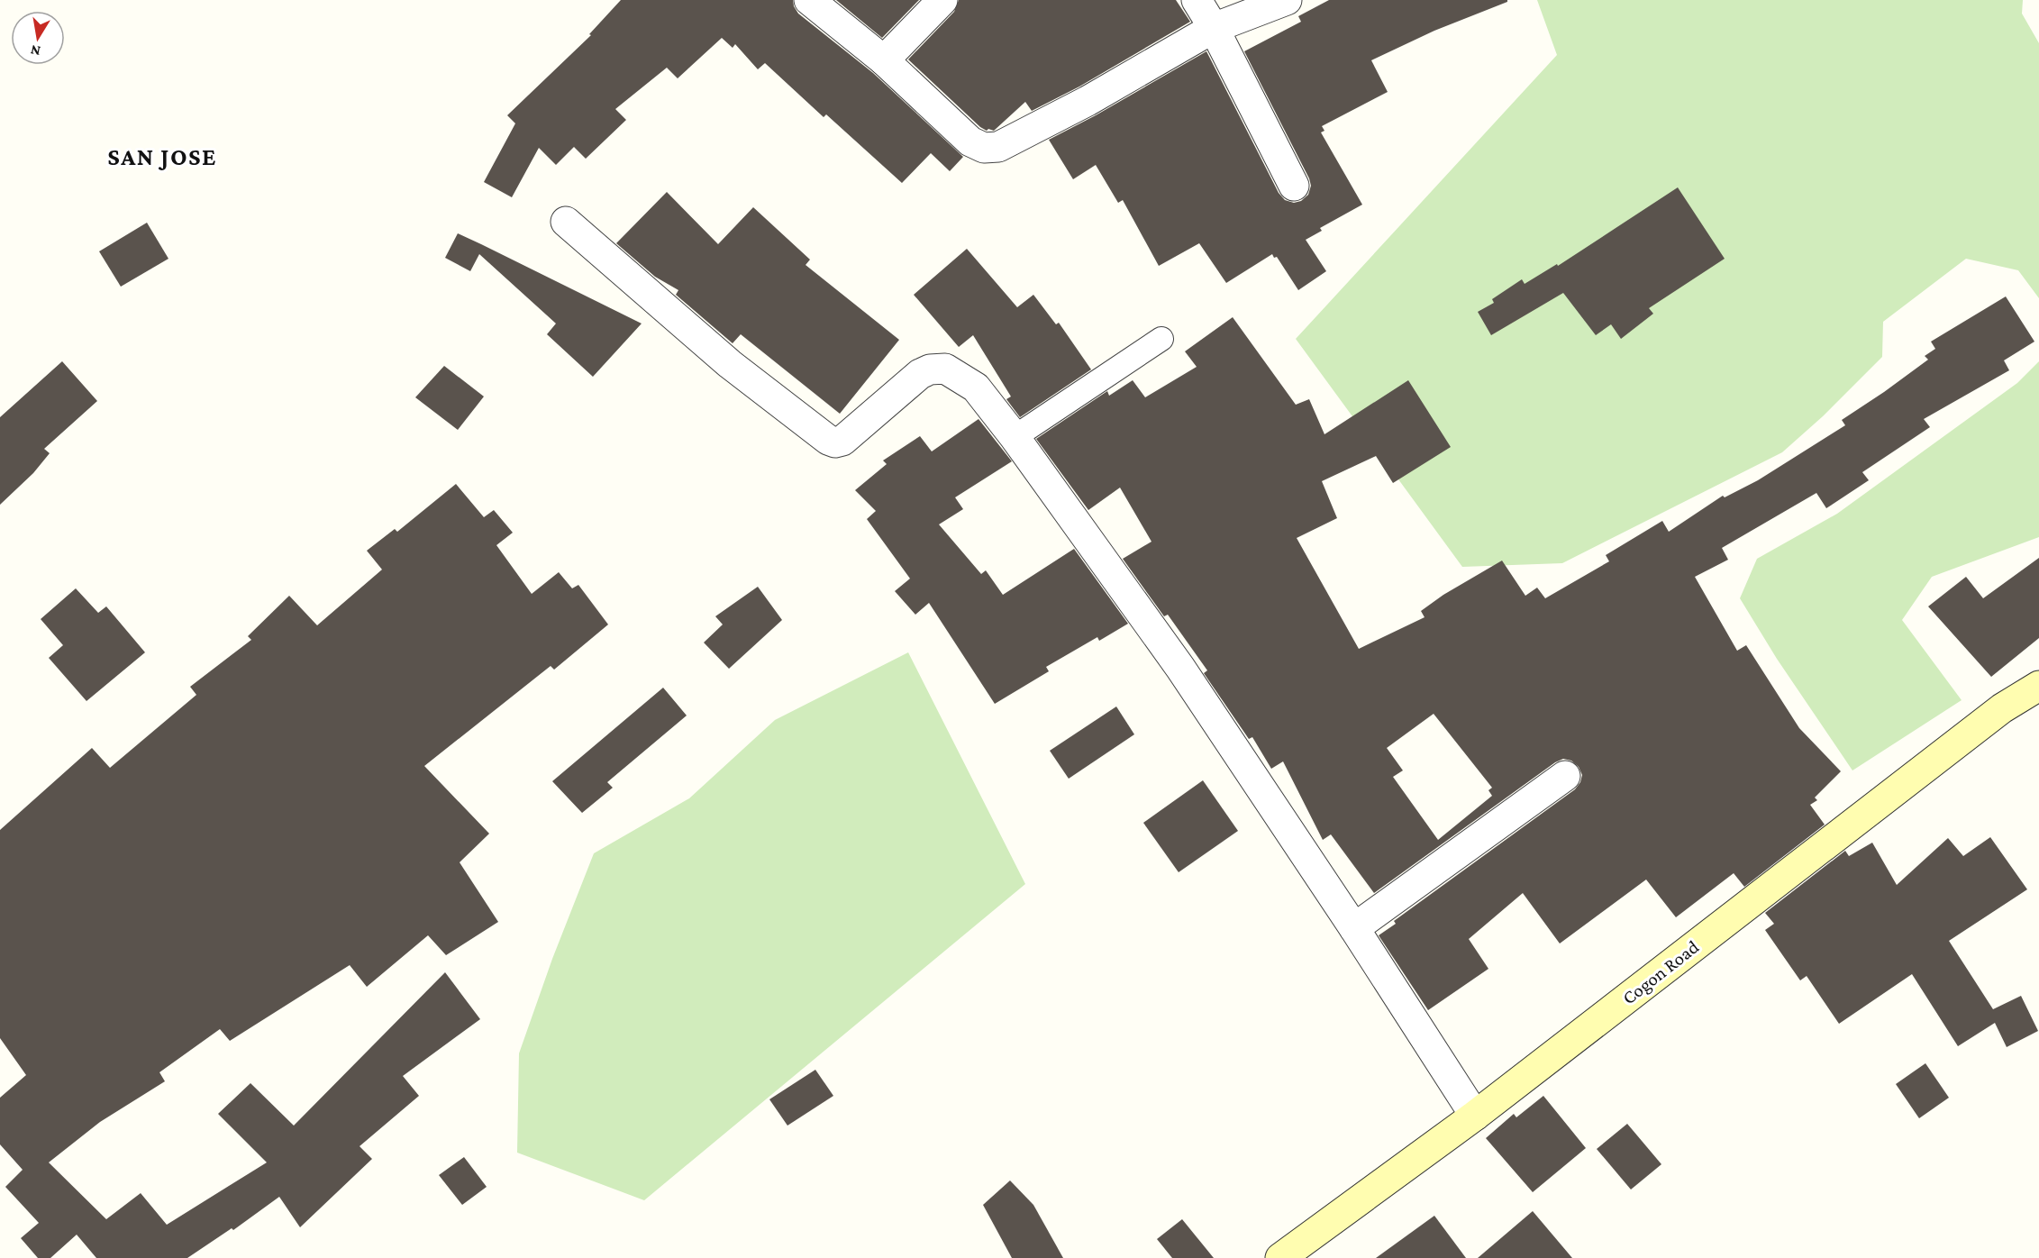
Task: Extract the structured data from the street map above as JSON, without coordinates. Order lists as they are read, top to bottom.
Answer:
{
  "streets": {
    "street": ["Cogon Road"]
  },
  "districts": ["SAN JOSE"],
  "north": "bottom"
}
